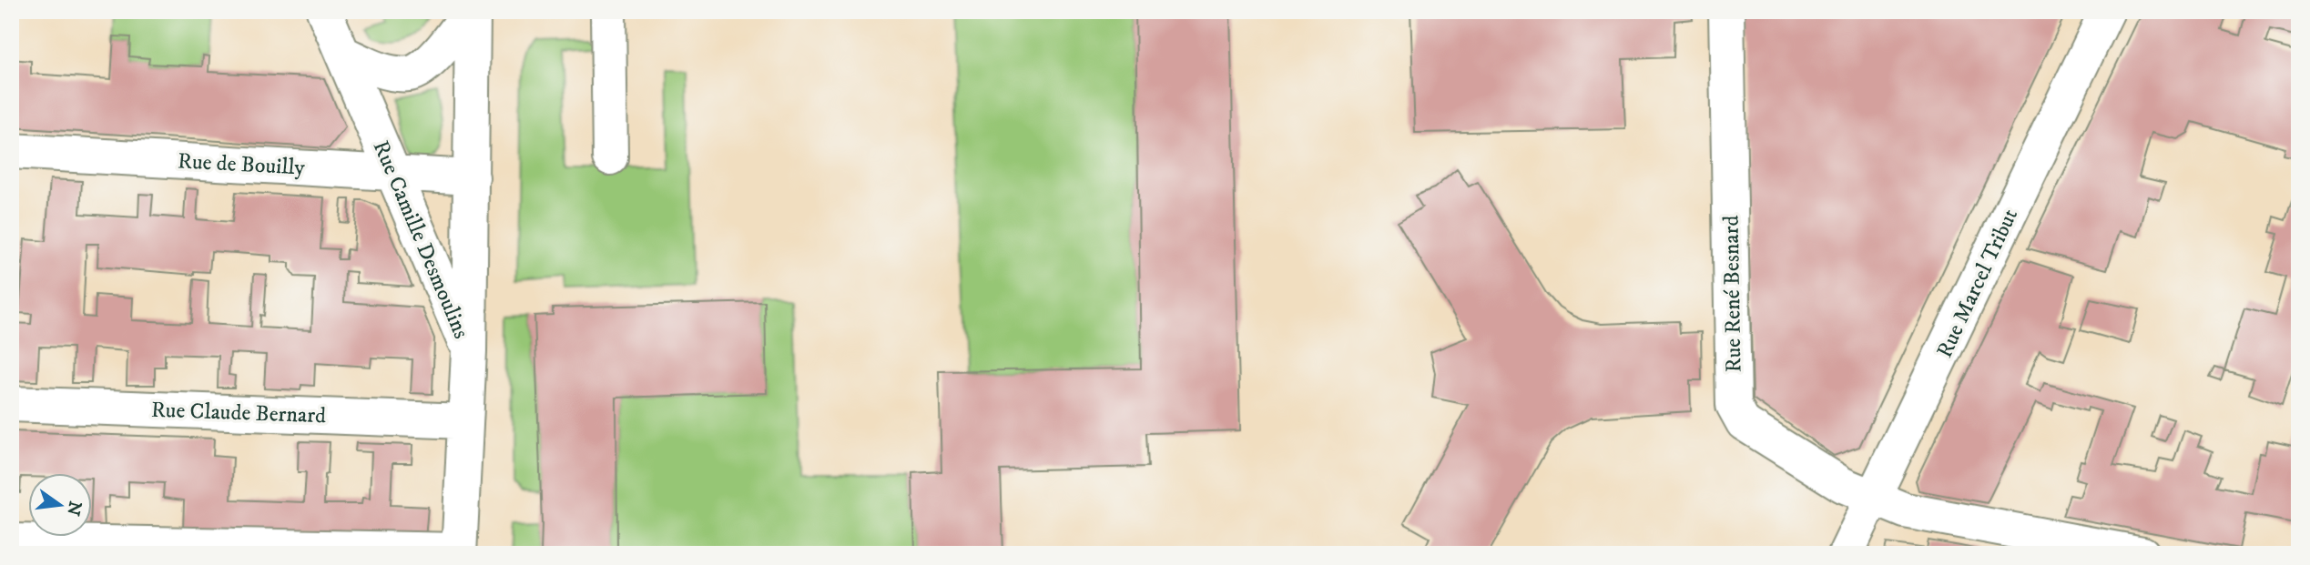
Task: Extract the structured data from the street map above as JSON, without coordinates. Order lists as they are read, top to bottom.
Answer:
{
  "streets": {
    "street": [
      "Rue de Bouilly",
      "Rue Camille Desmoulins",
      "Rue Marcel Tribut",
      "Rue René Besnard",
      "Rue Claude Bernard"
    ]
  },
  "crossings": [
    ["Rue de Bouilly", "Rue Camille Desmoulins"],
    ["Rue Camille Desmoulins", "Rue Claude Bernard"],
    ["Rue Marcel Tribut", "Rue René Besnard"]
  ],
  "north": "right"
}
